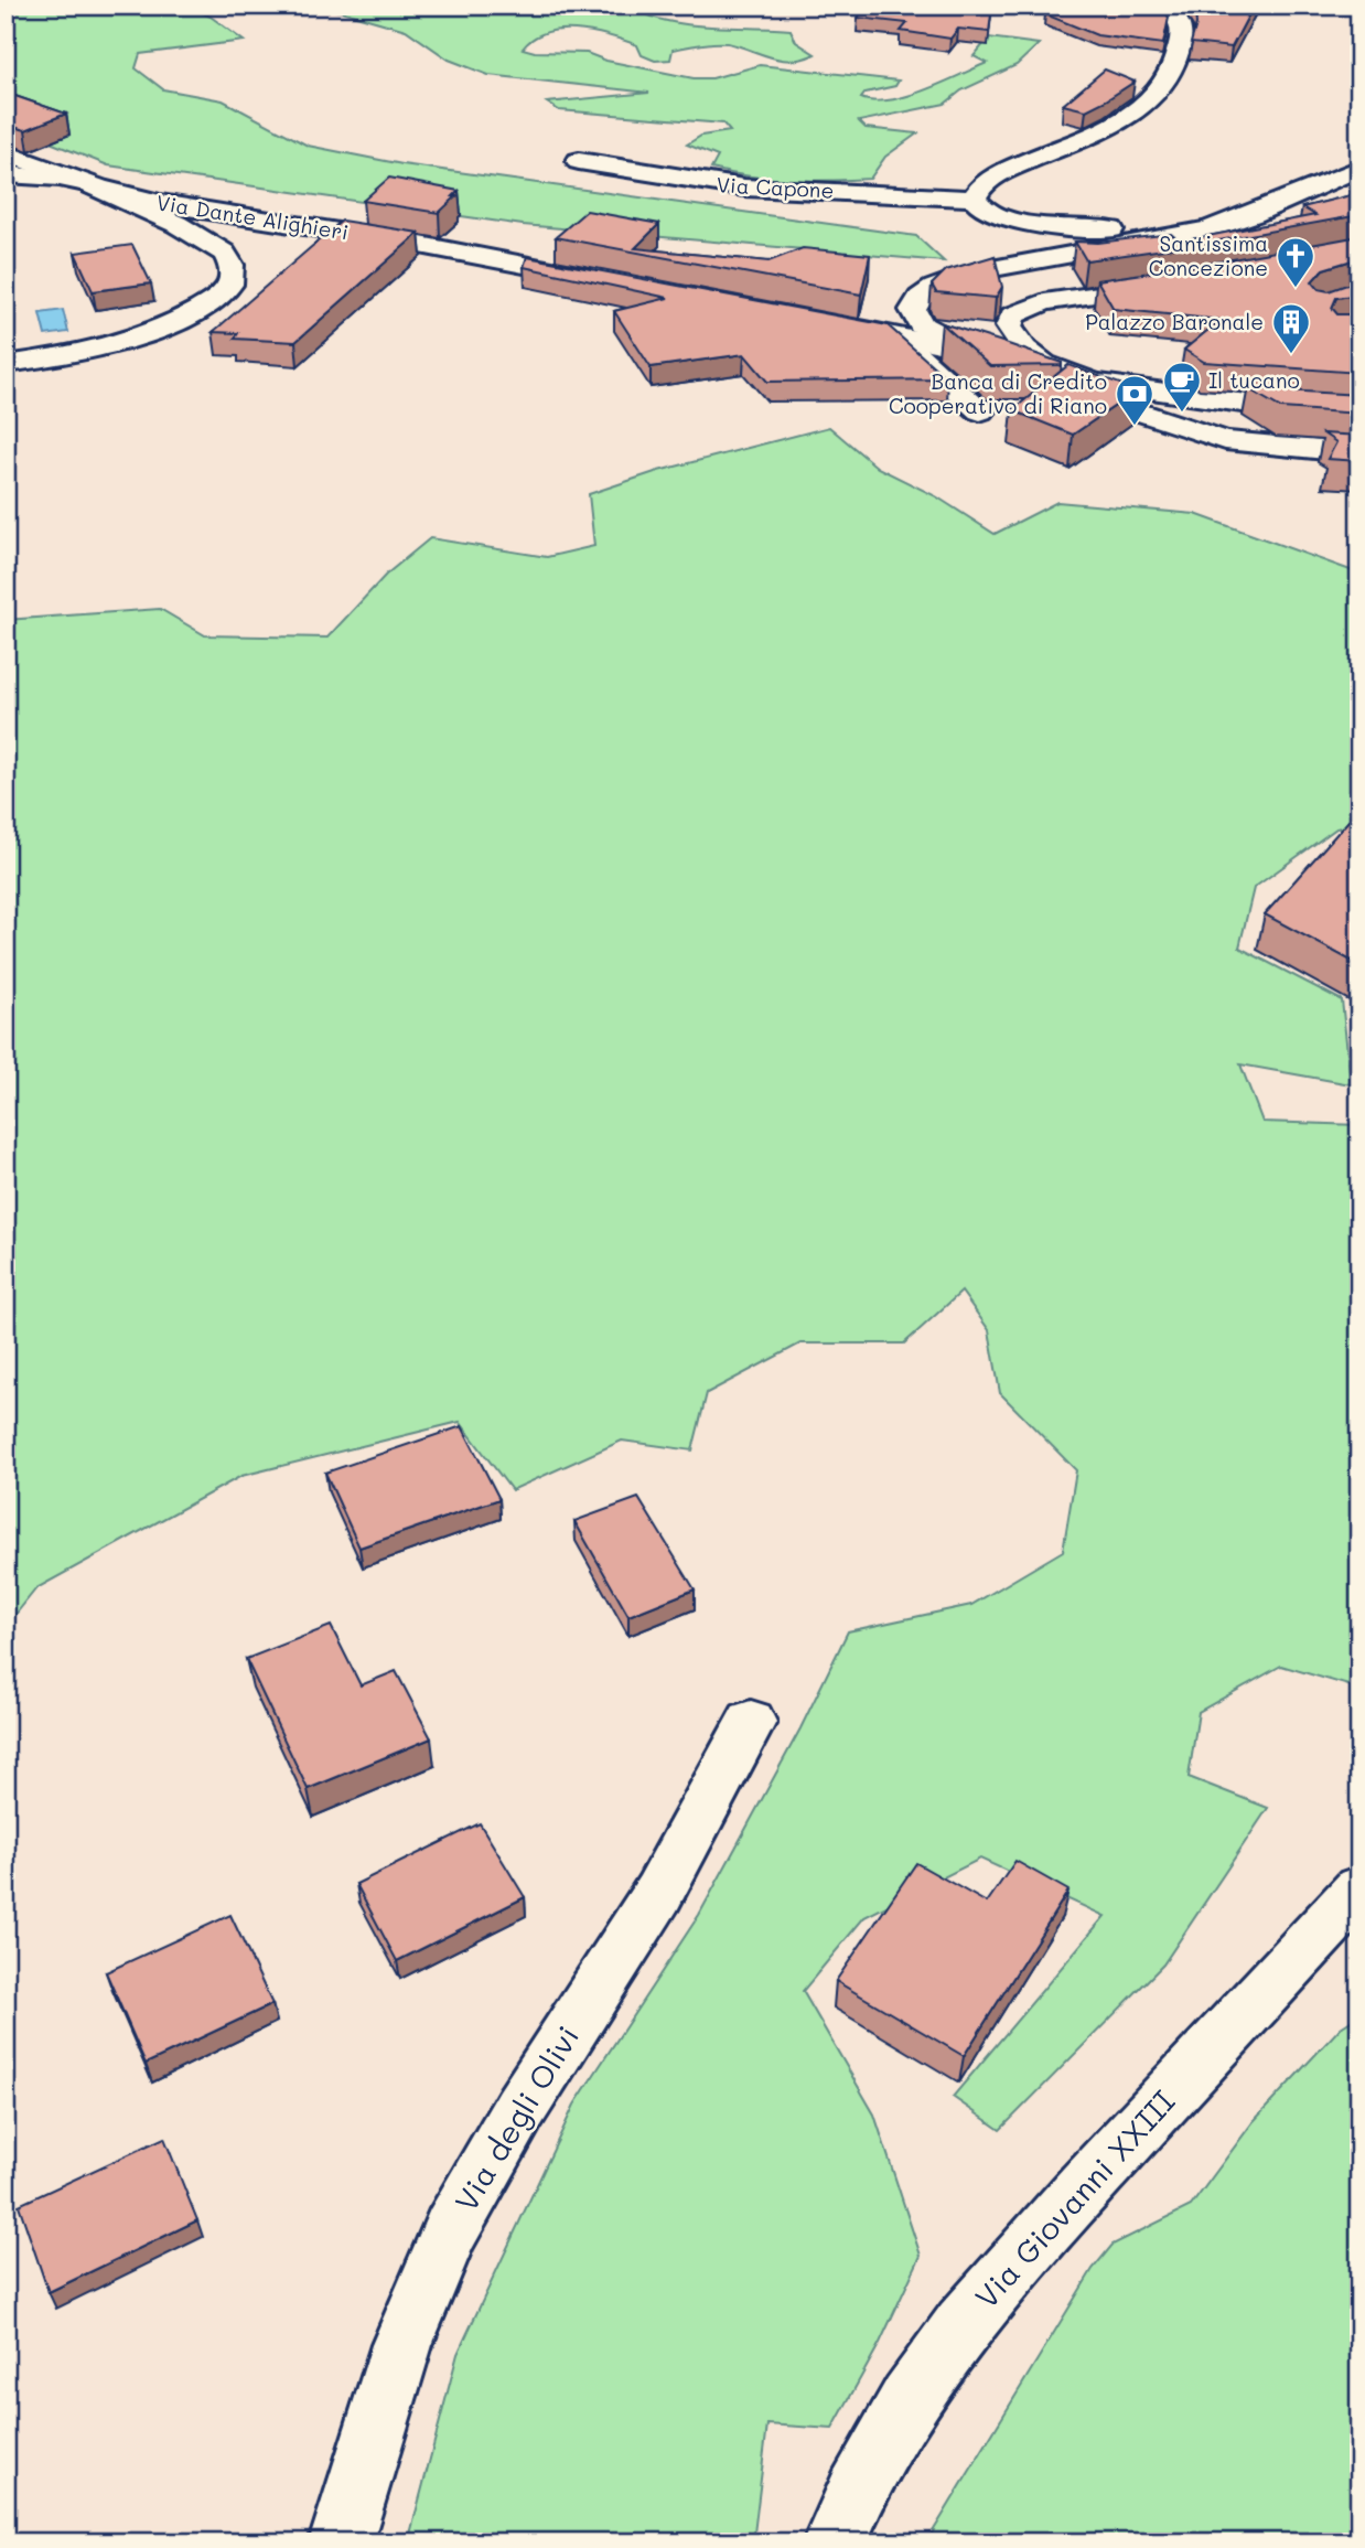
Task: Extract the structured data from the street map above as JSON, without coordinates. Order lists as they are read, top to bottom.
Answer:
{
  "streets": {
    "street": [
      "Via Capone",
      "Via Dante Alighieri",
      "Via degli Olivi",
      "Via Giovanni XXIII"
    ]
  },
  "places": {
    "church": ["Santissima Concezione"],
    "building": ["Palazzo Baronale"],
    "cafe": ["Il tucano"],
    "bank": ["Banca di Credito Cooperativo di Riano"]
  }
}
